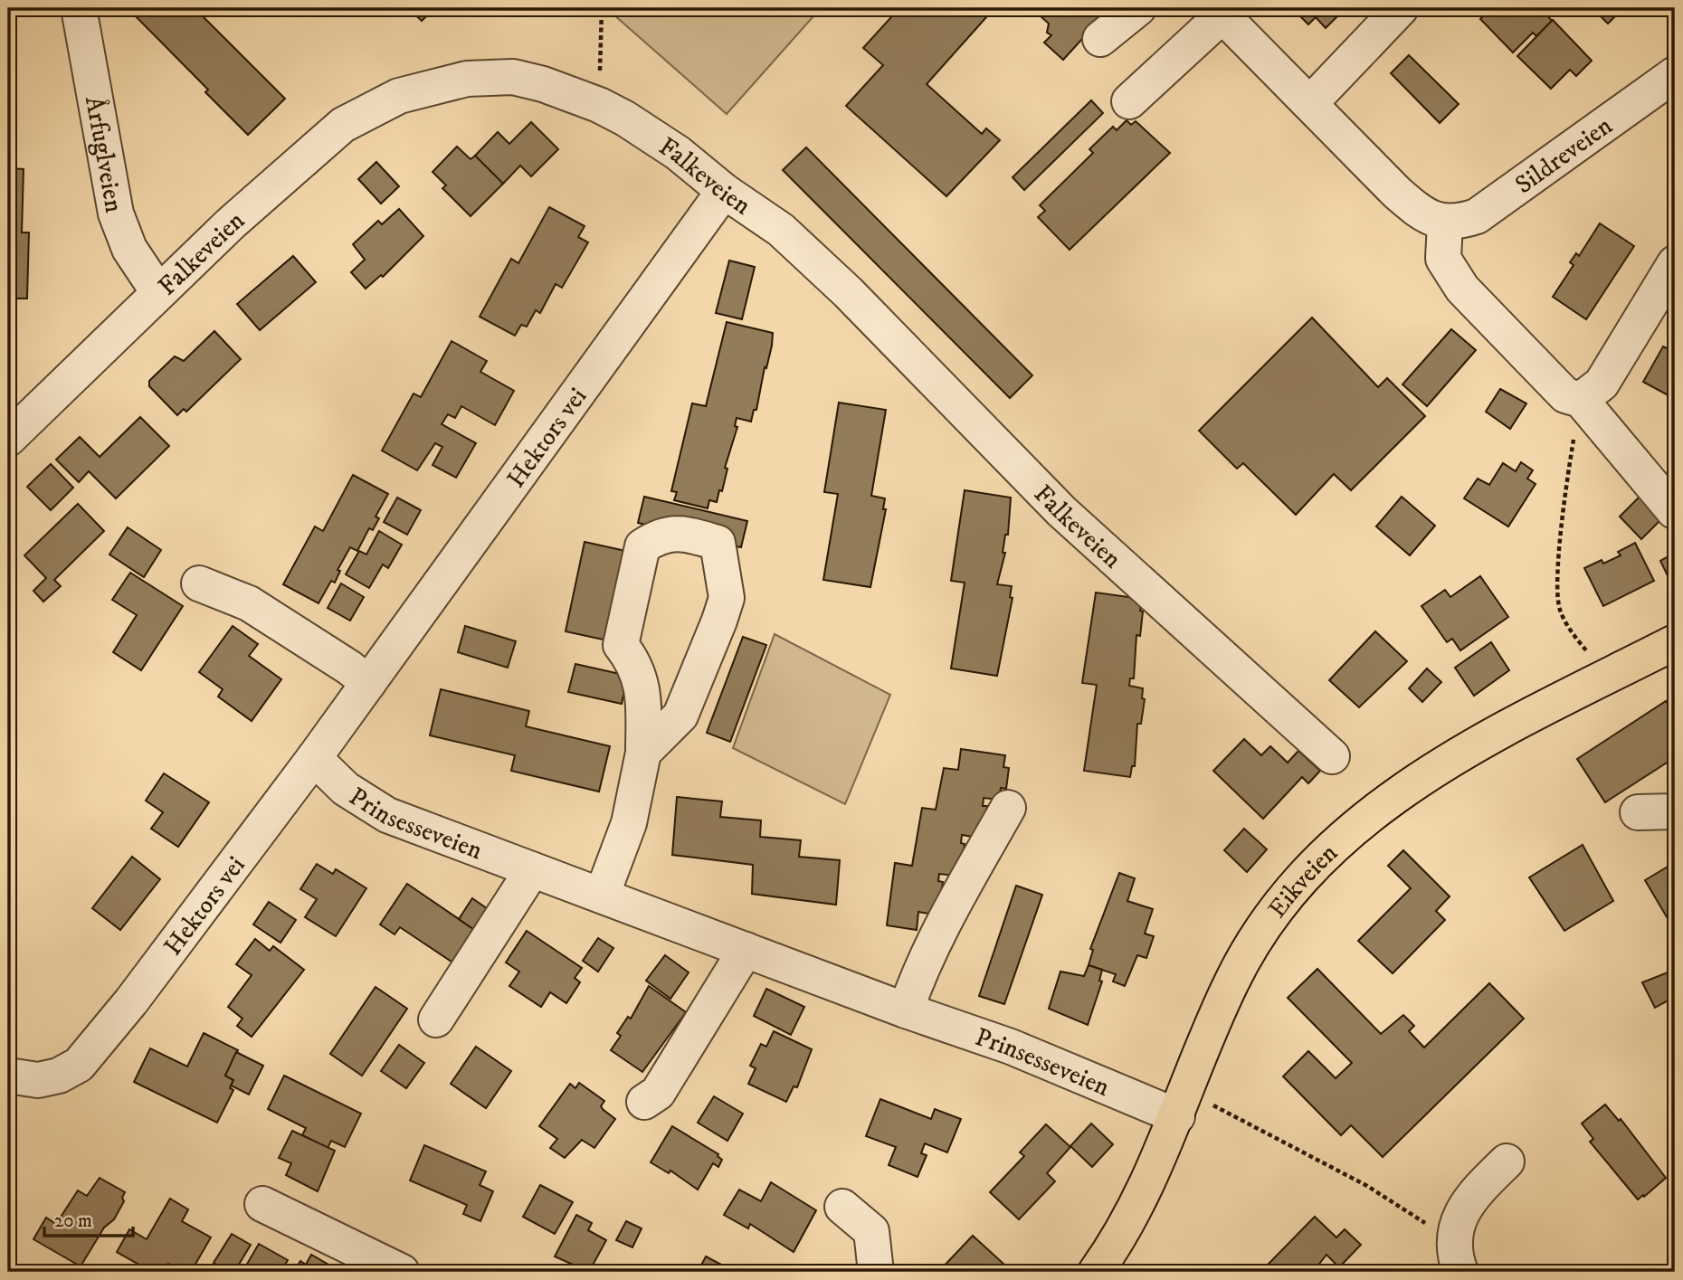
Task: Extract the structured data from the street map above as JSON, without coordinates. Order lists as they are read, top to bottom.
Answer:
{
  "streets": {
    "main road": ["Eikveien"],
    "street": [
      "Årfuglveien",
      "Sildreveien",
      "Falkeveien",
      "Hektors vei",
      "Prinsesseveien"
    ]
  },
  "crossings": [
    ["Årfuglveien", "Falkeveien"],
    ["Falkeveien", "Hektors vei"],
    ["Hektors vei", "Prinsesseveien"],
    ["Prinsesseveien", "Eikveien"]
  ],
  "scale_bar": "20 m"
}
